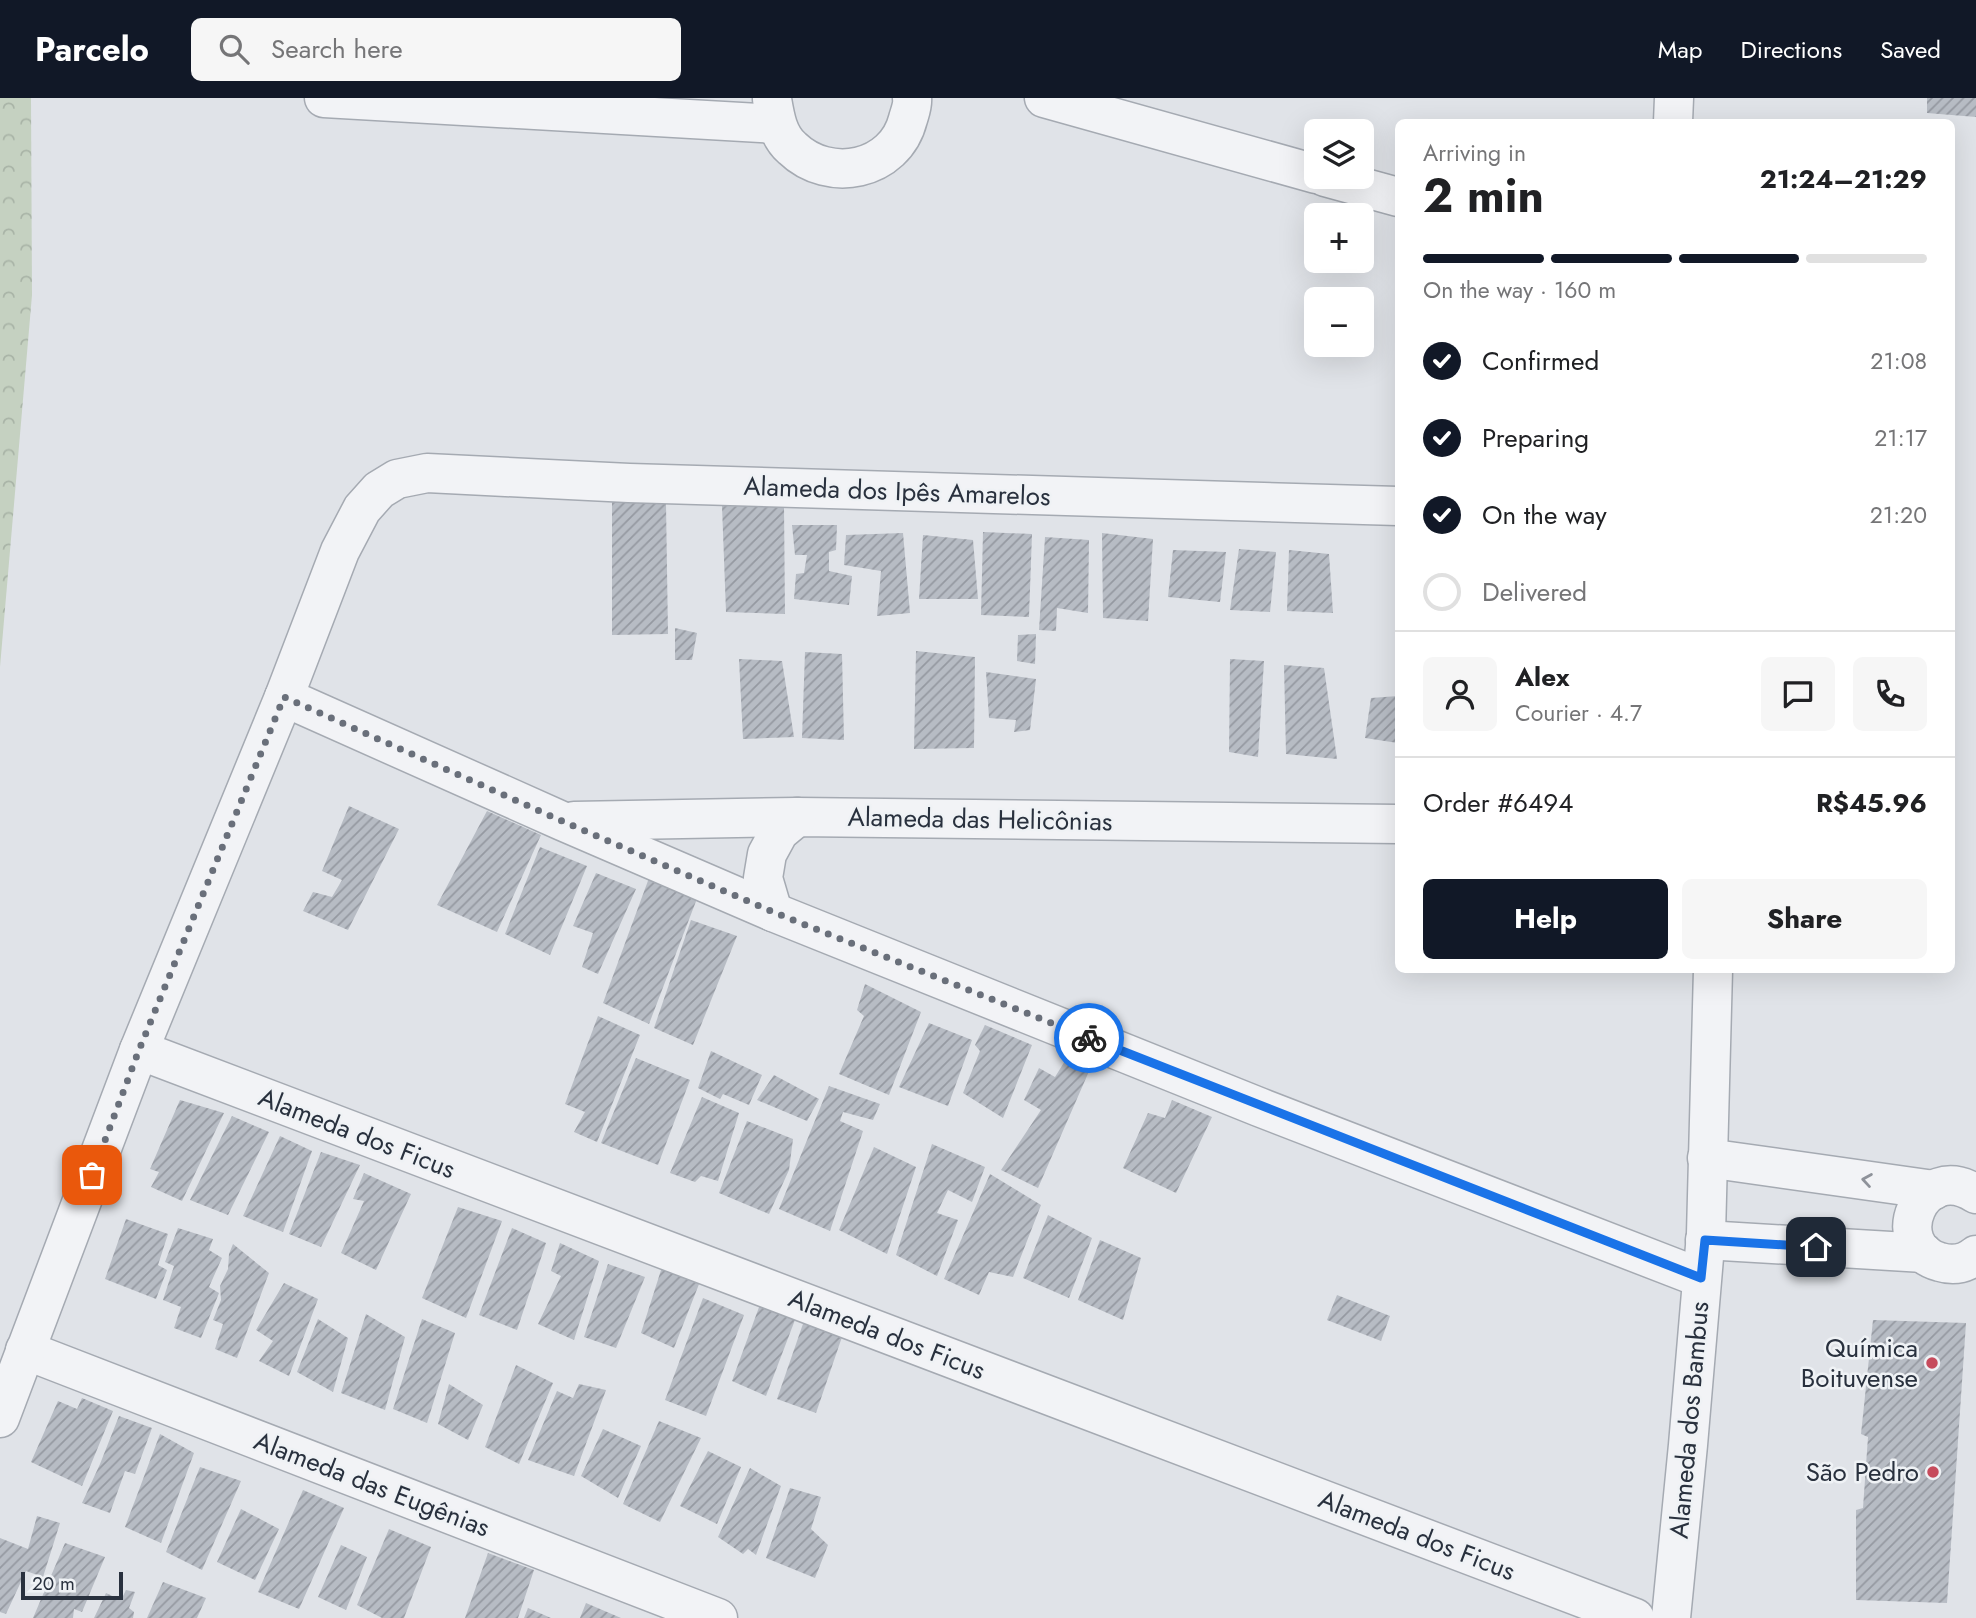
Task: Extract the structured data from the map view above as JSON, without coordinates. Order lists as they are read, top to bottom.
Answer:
{
  "streets": {
    "street": [
      "Alameda dos Ipês Amarelos",
      "Alameda das Helicônias",
      "Alameda dos Ficus",
      "Alameda dos Bambus",
      "Alameda das Eugênias"
    ]
  },
  "places": ["Química Boituvense", "São Pedro"],
  "scale_bar": "20 m",
  "page": {
    "header": "Parcelo",
    "search": "Search here",
    "nav": ["Map", "Directions", "Saved"],
    "map_buttons": ["+", "−"],
    "heading": ["2 min", "Arriving in", "21:24–21:29"],
    "panel": [
      "Alex",
      "Courier · 4.7",
      "Order #6494",
      "R$45.96"
    ],
    "bar": "On the way · 160 m",
    "list": [
      ["Confirmed", "21:08"],
      ["Preparing", "21:17"],
      ["On the way", "21:20"],
      "Delivered"
    ],
    "buttons": ["Help", "Share"],
    "scale": "20 m"
  }
}
